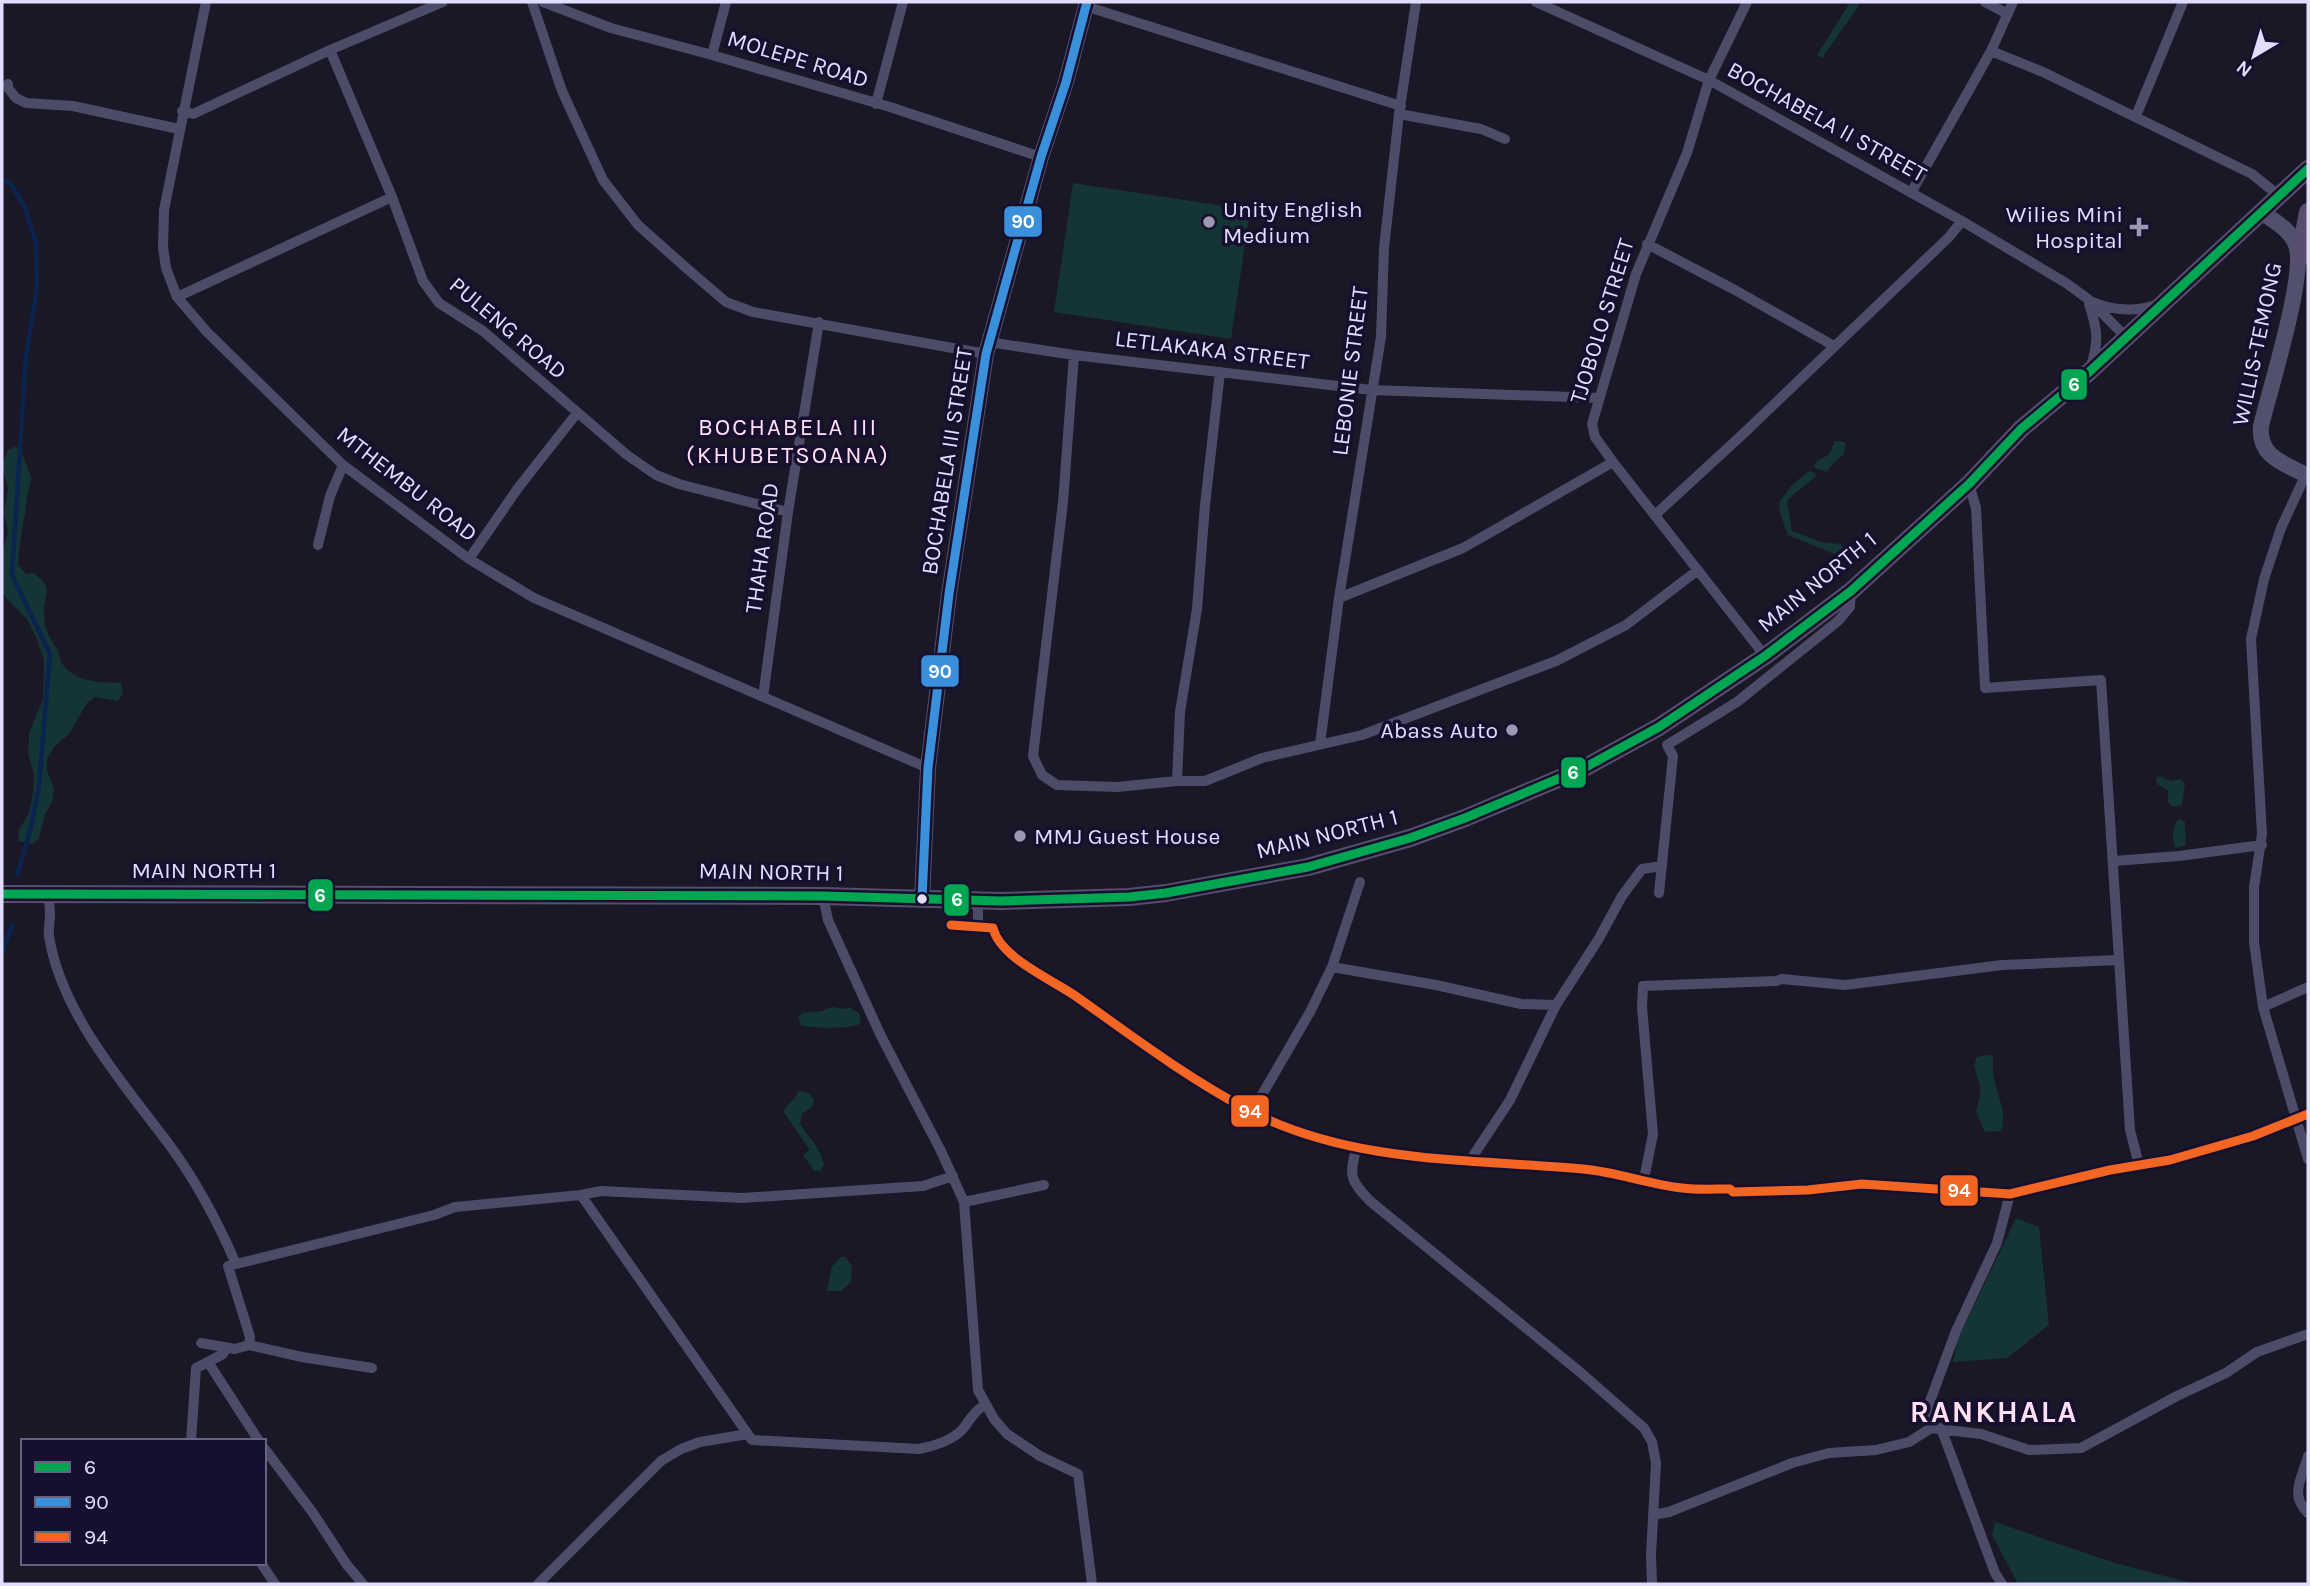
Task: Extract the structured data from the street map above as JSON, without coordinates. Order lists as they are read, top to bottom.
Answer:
{
  "streets": {
    "main road": ["MAIN NORTH 1"],
    "street": [
      "MOLEPE ROAD",
      "BOCHABELA II STREET",
      "TJOBOLO STREET",
      "PULENG ROAD",
      "WILLIS-TEMONG",
      "LETLAKAKA STREET",
      "LEBONIE STREET",
      "BOCHABELA III STREET",
      "MTHEMBU ROAD",
      "THAHA ROAD"
    ]
  },
  "crossings": [
    ["MOLEPE ROAD", "BOCHABELA III STREET"],
    ["BOCHABELA II STREET", "TJOBOLO STREET"],
    ["BOCHABELA II STREET", "MAIN NORTH 1"],
    ["TJOBOLO STREET", "LETLAKAKA STREET"],
    ["TJOBOLO STREET", "MAIN NORTH 1"],
    ["PULENG ROAD", "THAHA ROAD"],
    ["WILLIS-TEMONG", "MAIN NORTH 1"],
    ["LETLAKAKA STREET", "LEBONIE STREET"],
    ["LETLAKAKA STREET", "BOCHABELA III STREET"],
    ["LETLAKAKA STREET", "THAHA ROAD"],
    ["BOCHABELA III STREET", "MTHEMBU ROAD"],
    ["BOCHABELA III STREET", "MAIN NORTH 1"],
    ["MTHEMBU ROAD", "THAHA ROAD"]
  ],
  "districts": ["BOCHABELA III (KHUBETSOANA)", "RANKHALA"],
  "places": {
    "other": ["Unity English Medium", "Abass Auto", "MMJ Guest House"],
    "health": ["Wilies Mini Hospital"]
  },
  "lines": ["transit line 90", "transit line 6", "transit line 94"],
  "legend": ["6", "90", "94"],
  "north": "bottom left"
}
